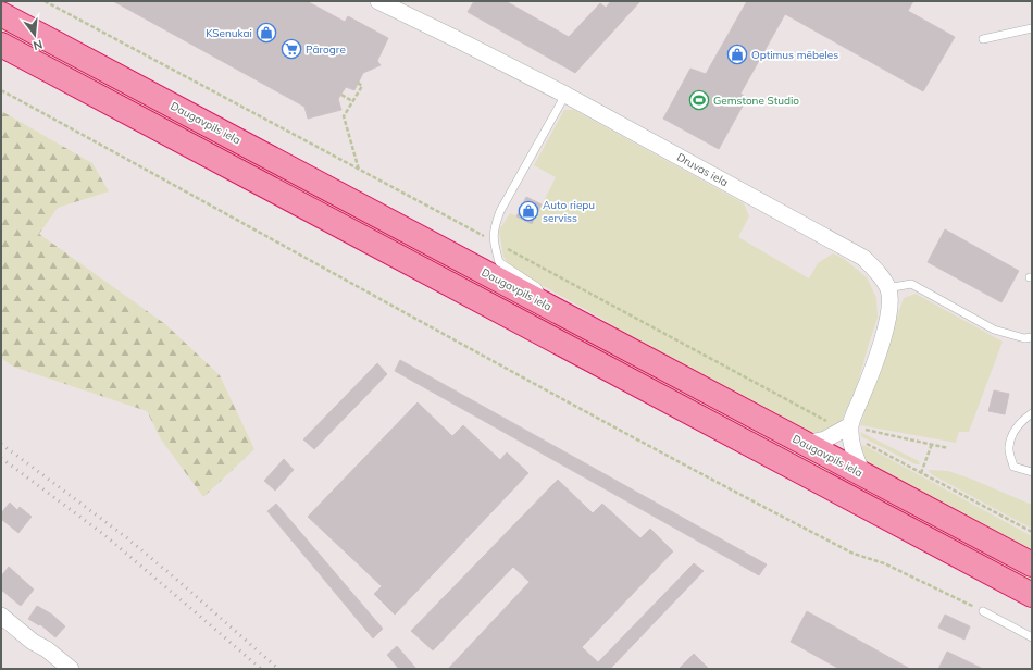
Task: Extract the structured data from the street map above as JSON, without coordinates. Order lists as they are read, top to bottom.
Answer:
{
  "streets": {
    "highway": ["Daugavpils iela"],
    "street": ["Druvas iela"]
  },
  "places": {
    "shop": ["KSenukai", "Optimus mēbeles", "Auto riepu serviss"],
    "supermarket": ["Pārogre"],
    "sports": ["Gemstone Studio"]
  },
  "north": "bottom"
}
